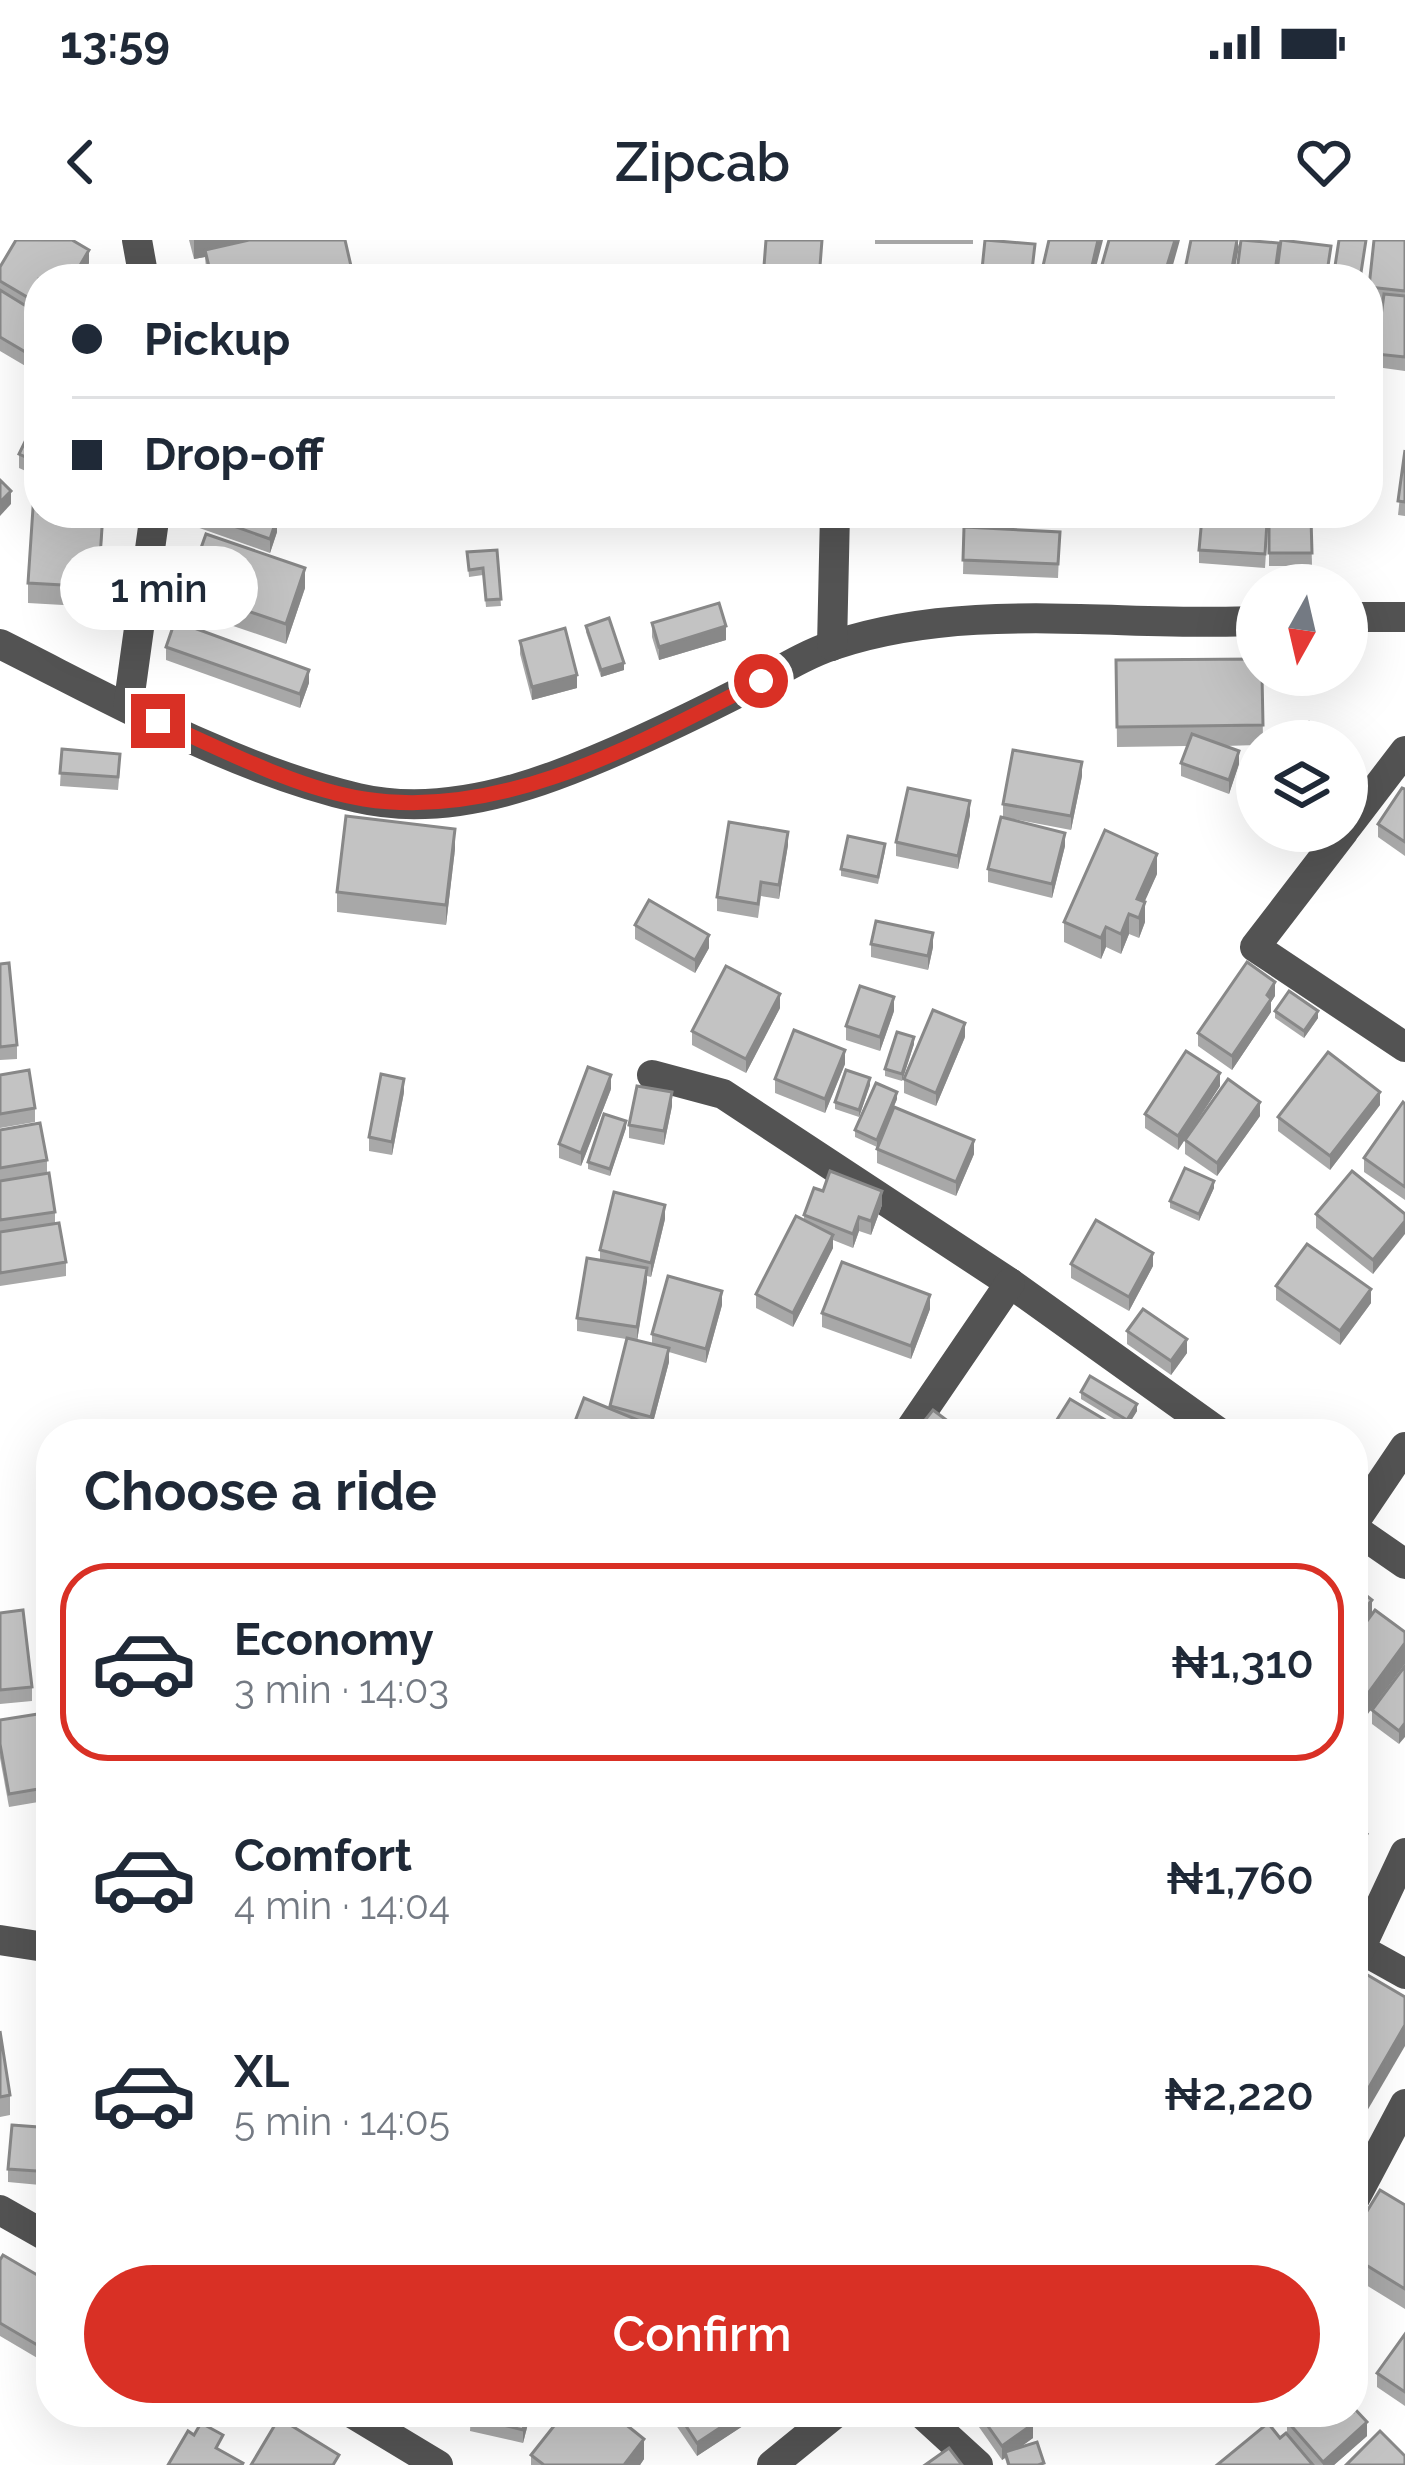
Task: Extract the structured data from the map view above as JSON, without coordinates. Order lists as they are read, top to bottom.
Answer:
{
  "north": "bottom",
  "page": {
    "status": "13:59",
    "header": "Zipcab",
    "banner": ["Pickup", "Drop-off"],
    "bubble": "1 min",
    "heading": "Choose a ride",
    "list": [
      {
        "name": "Economy",
        "note": "3 min · 14:03",
        "value": "₦1,310"
      },
      {
        "name": "Comfort",
        "note": "4 min · 14:04",
        "value": "₦1,760"
      },
      {
        "name": "XL",
        "note": "5 min · 14:05",
        "value": "₦2,220"
      }
    ],
    "buttons": "Confirm"
  }
}
